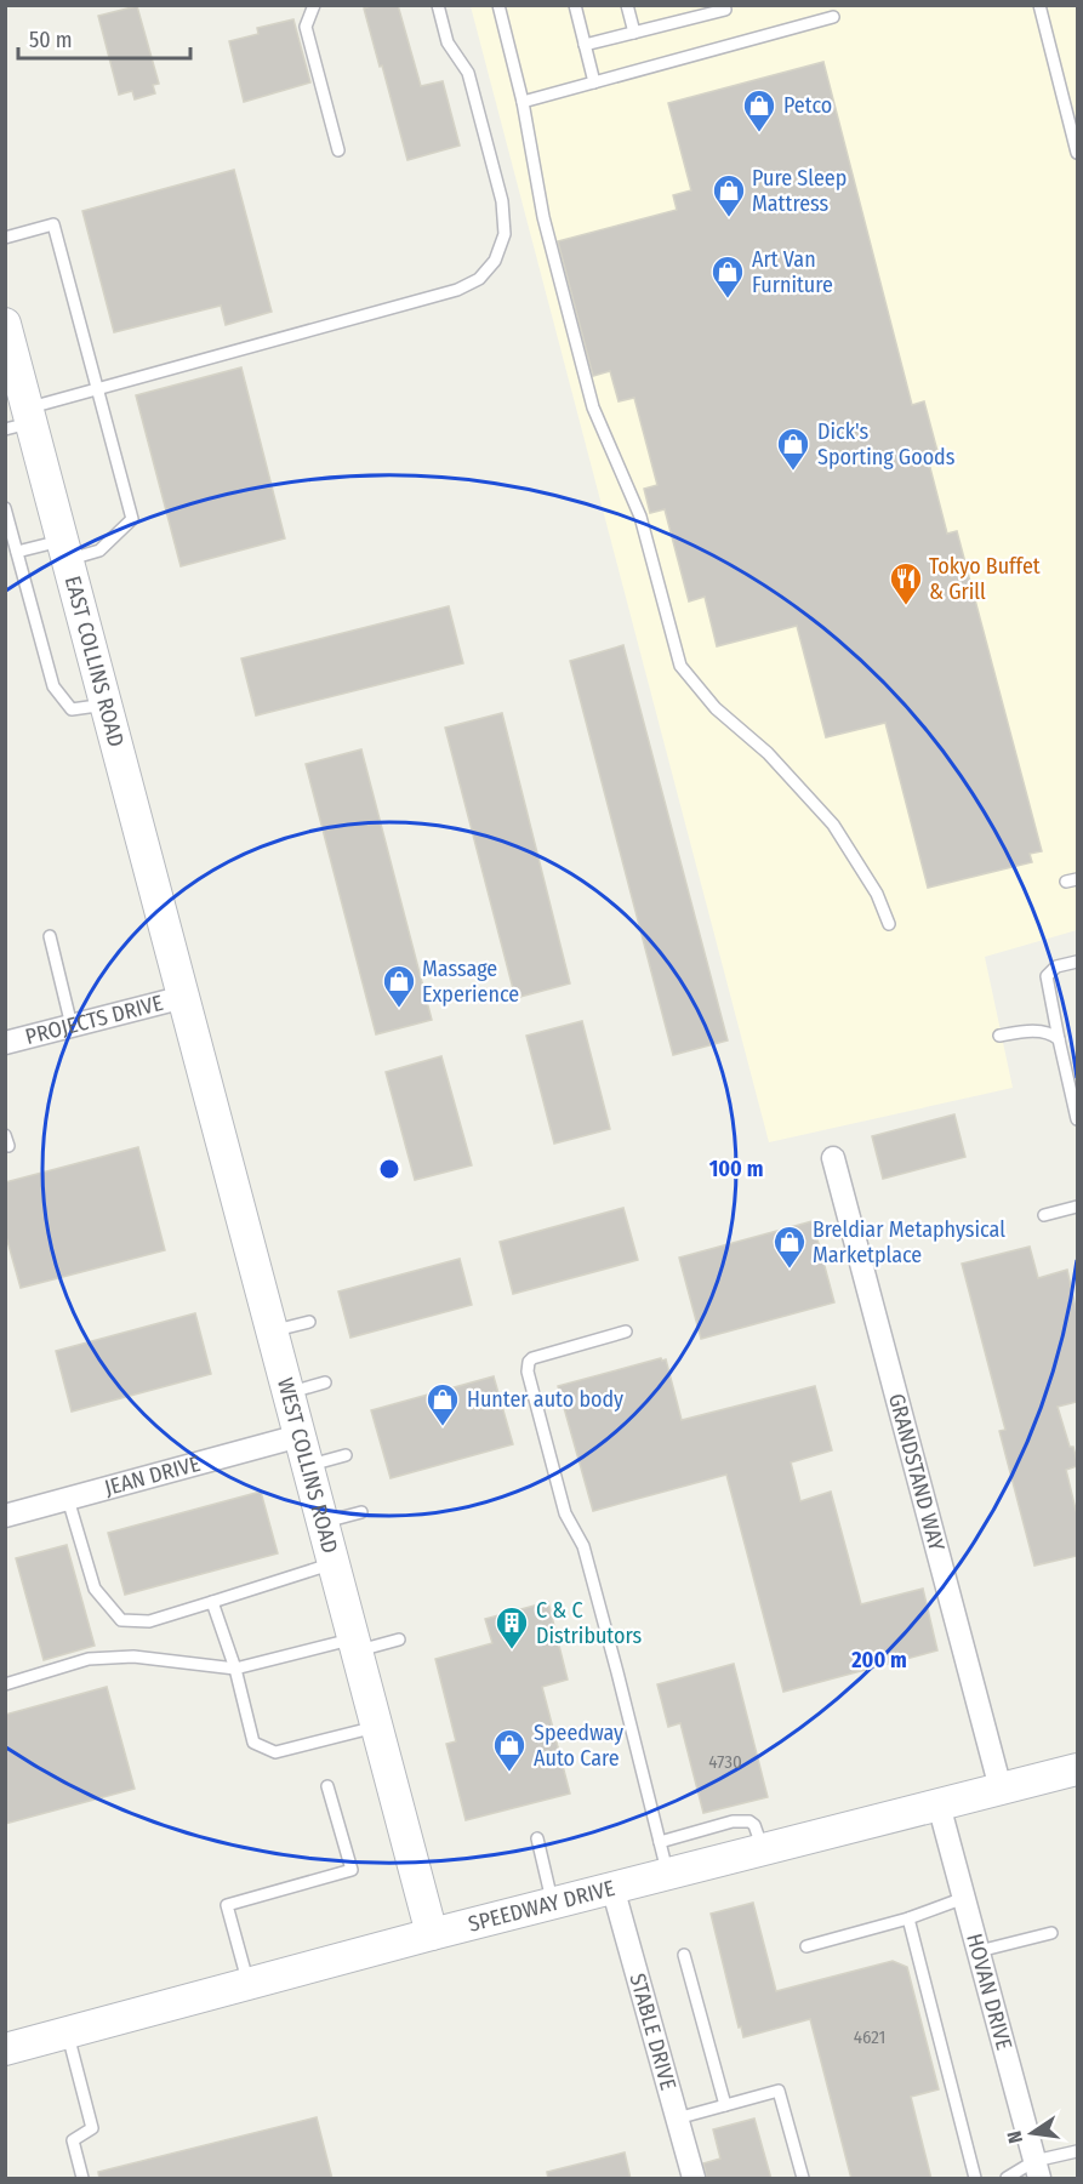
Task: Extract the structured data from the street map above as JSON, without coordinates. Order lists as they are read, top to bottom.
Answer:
{
  "streets": {
    "street": [
      "EAST COLLINS ROAD",
      "PROJECTS DRIVE",
      "WEST COLLINS ROAD",
      "GRANDSTAND WAY",
      "JEAN DRIVE",
      "SPEEDWAY DRIVE",
      "HOVAN DRIVE",
      "STABLE DRIVE"
    ]
  },
  "crossings": [
    ["EAST COLLINS ROAD", "PROJECTS DRIVE"],
    ["EAST COLLINS ROAD", "WEST COLLINS ROAD"],
    ["PROJECTS DRIVE", "WEST COLLINS ROAD"],
    ["WEST COLLINS ROAD", "JEAN DRIVE"],
    ["WEST COLLINS ROAD", "SPEEDWAY DRIVE"],
    ["GRANDSTAND WAY", "SPEEDWAY DRIVE"],
    ["SPEEDWAY DRIVE", "HOVAN DRIVE"],
    ["SPEEDWAY DRIVE", "STABLE DRIVE"]
  ],
  "places": {
    "shop": [
      "Petco",
      "Pure Sleep Mattress",
      "Art Van Furniture",
      "Dick's Sporting Goods",
      "Massage Experience",
      "Breldiar Metaphysical Marketplace",
      "Hunter auto body",
      "Speedway Auto Care"
    ],
    "restaurant": ["Tokyo Buffet & Grill"],
    "building": ["C & C Distributors"]
  },
  "house_numbers": ["4730", "4621"],
  "scale_bar": "50 m",
  "north": "left",
  "rings": ["100 m", "200 m"]
}
